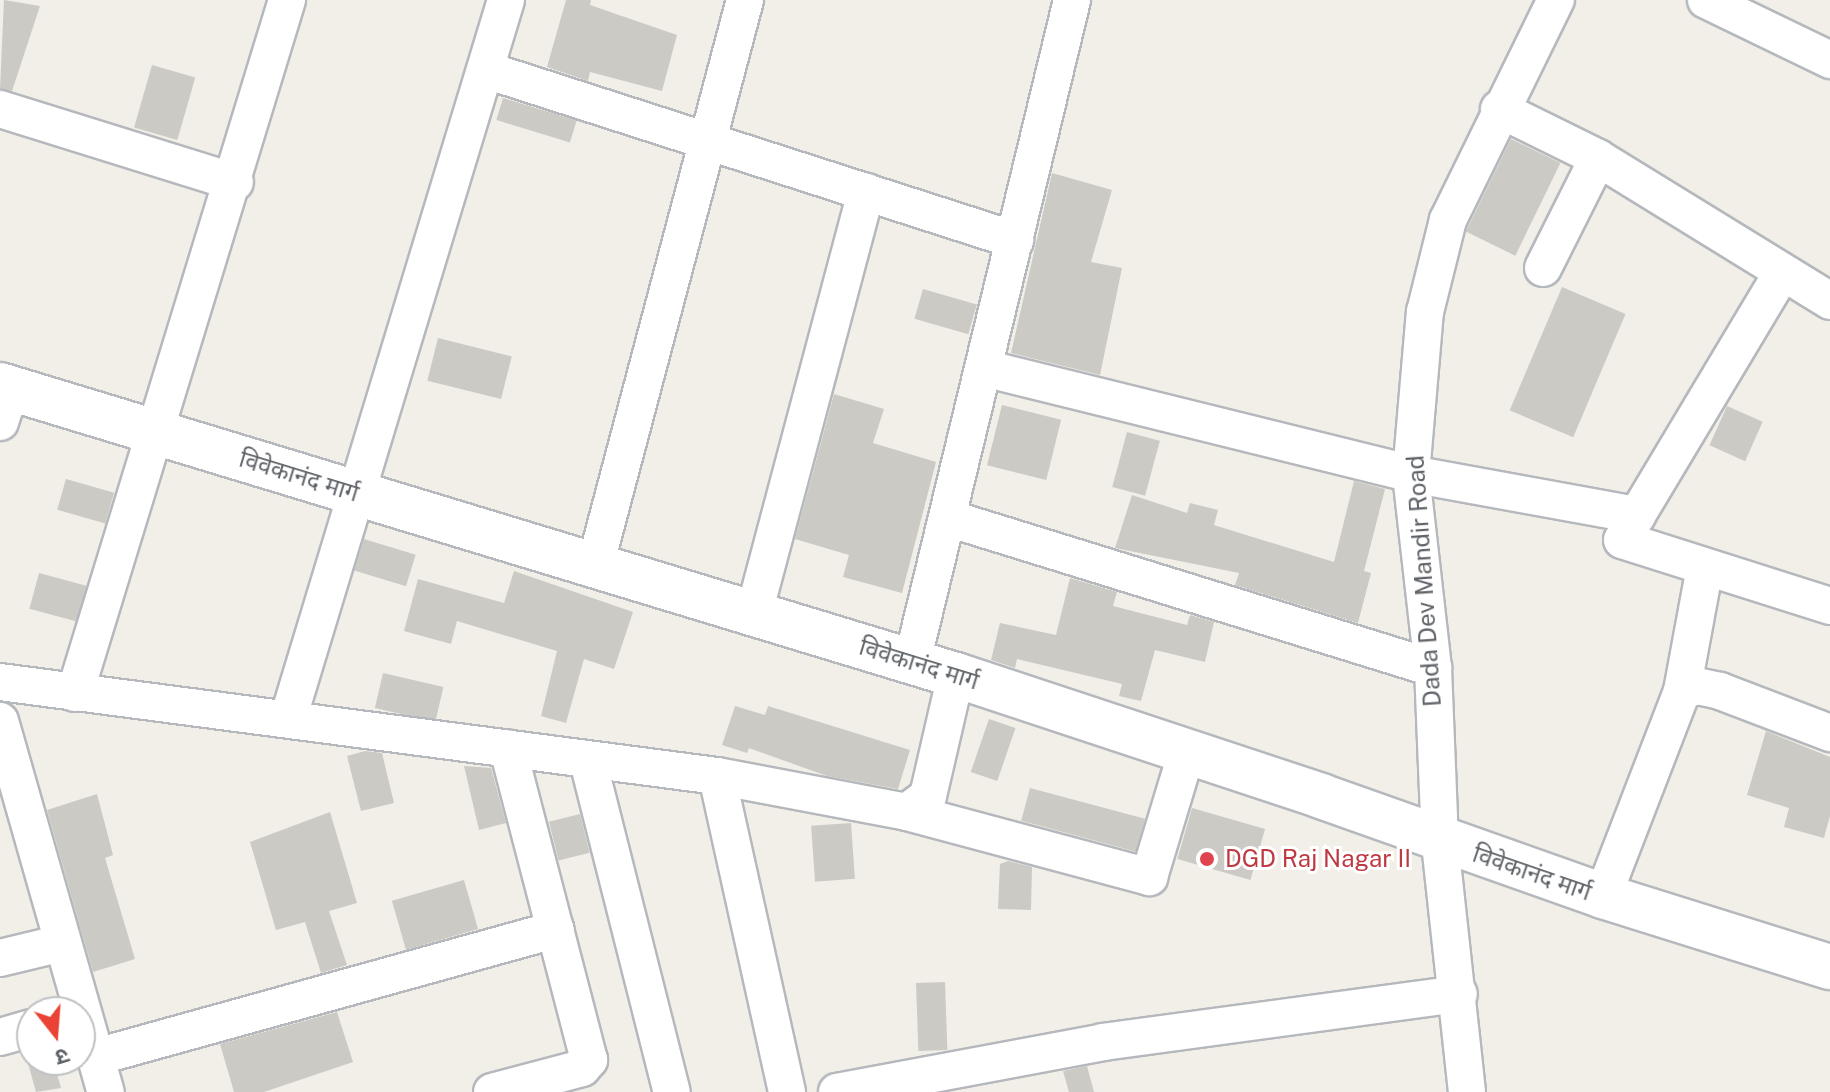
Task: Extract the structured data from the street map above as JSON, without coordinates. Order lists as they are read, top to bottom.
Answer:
{
  "streets": {
    "street": ["विवेकानंद मार्ग", "Dada Dev Mandir Road"]
  },
  "crossings": [
    ["विवेकानंद मार्ग", "Dada Dev Mandir Road"]
  ],
  "places": ["DGD Raj Nagar II"],
  "north": "bottom"
}
